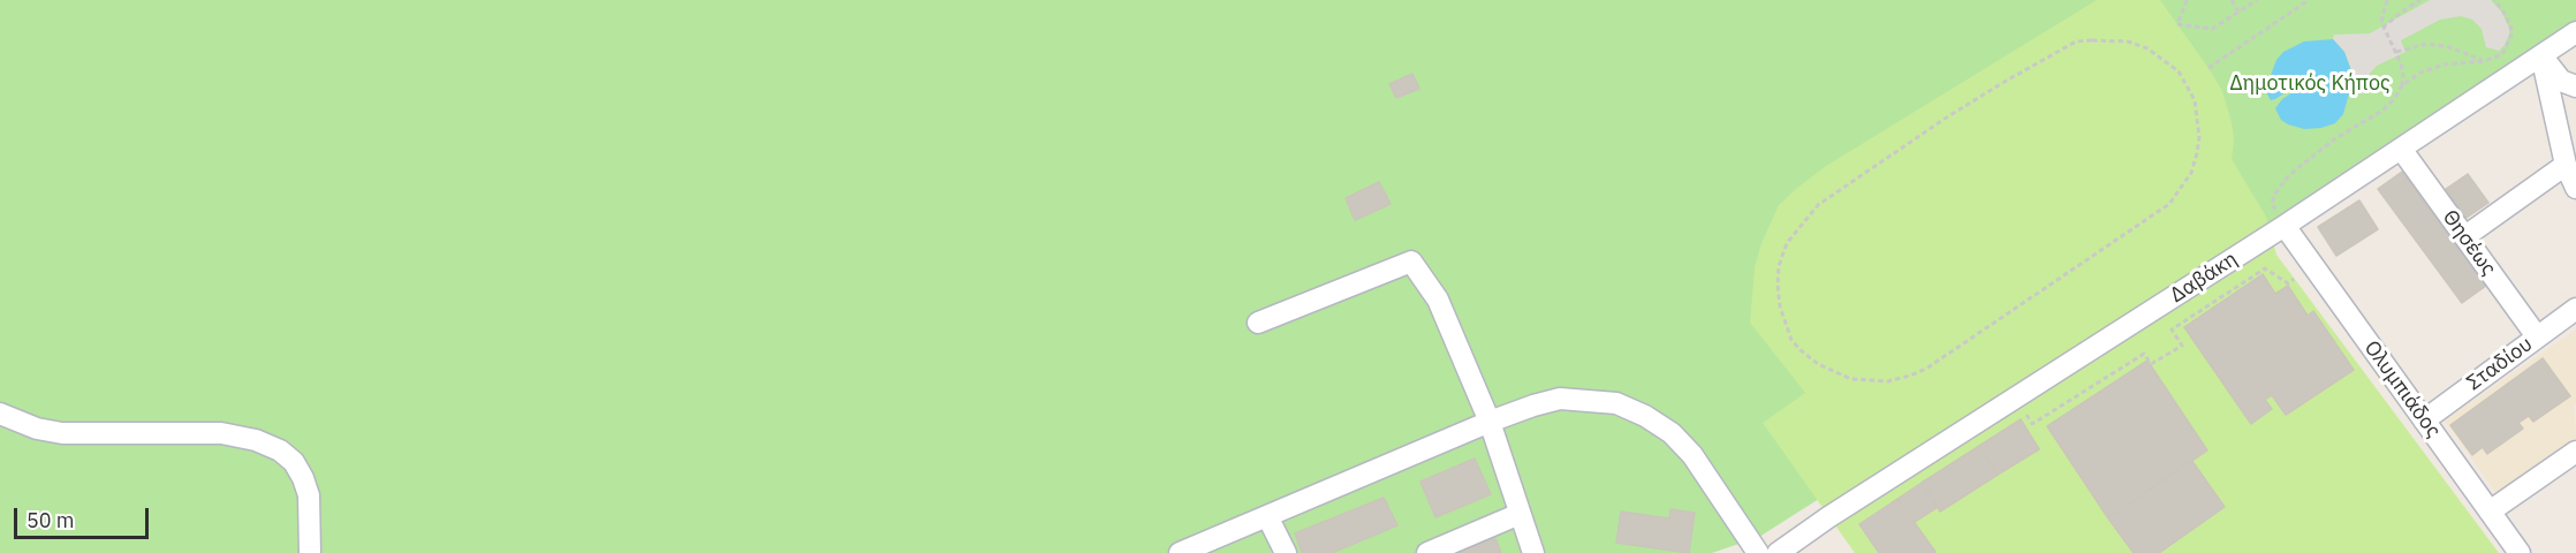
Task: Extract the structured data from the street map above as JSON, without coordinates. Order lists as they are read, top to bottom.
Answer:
{
  "streets": {
    "street": [
      "Θησέως",
      "Δαβάκη",
      "Σταδίου",
      "Ολυμπιάδος"
    ]
  },
  "crossings": [
    ["Θησέως", "Δαβάκη"],
    ["Θησέως", "Σταδίου"],
    ["Δαβάκη", "Ολυμπιάδος"],
    ["Σταδίου", "Ολυμπιάδος"]
  ],
  "parks": ["Δημοτικός Κήπος"],
  "scale_bar": "50 m"
}
